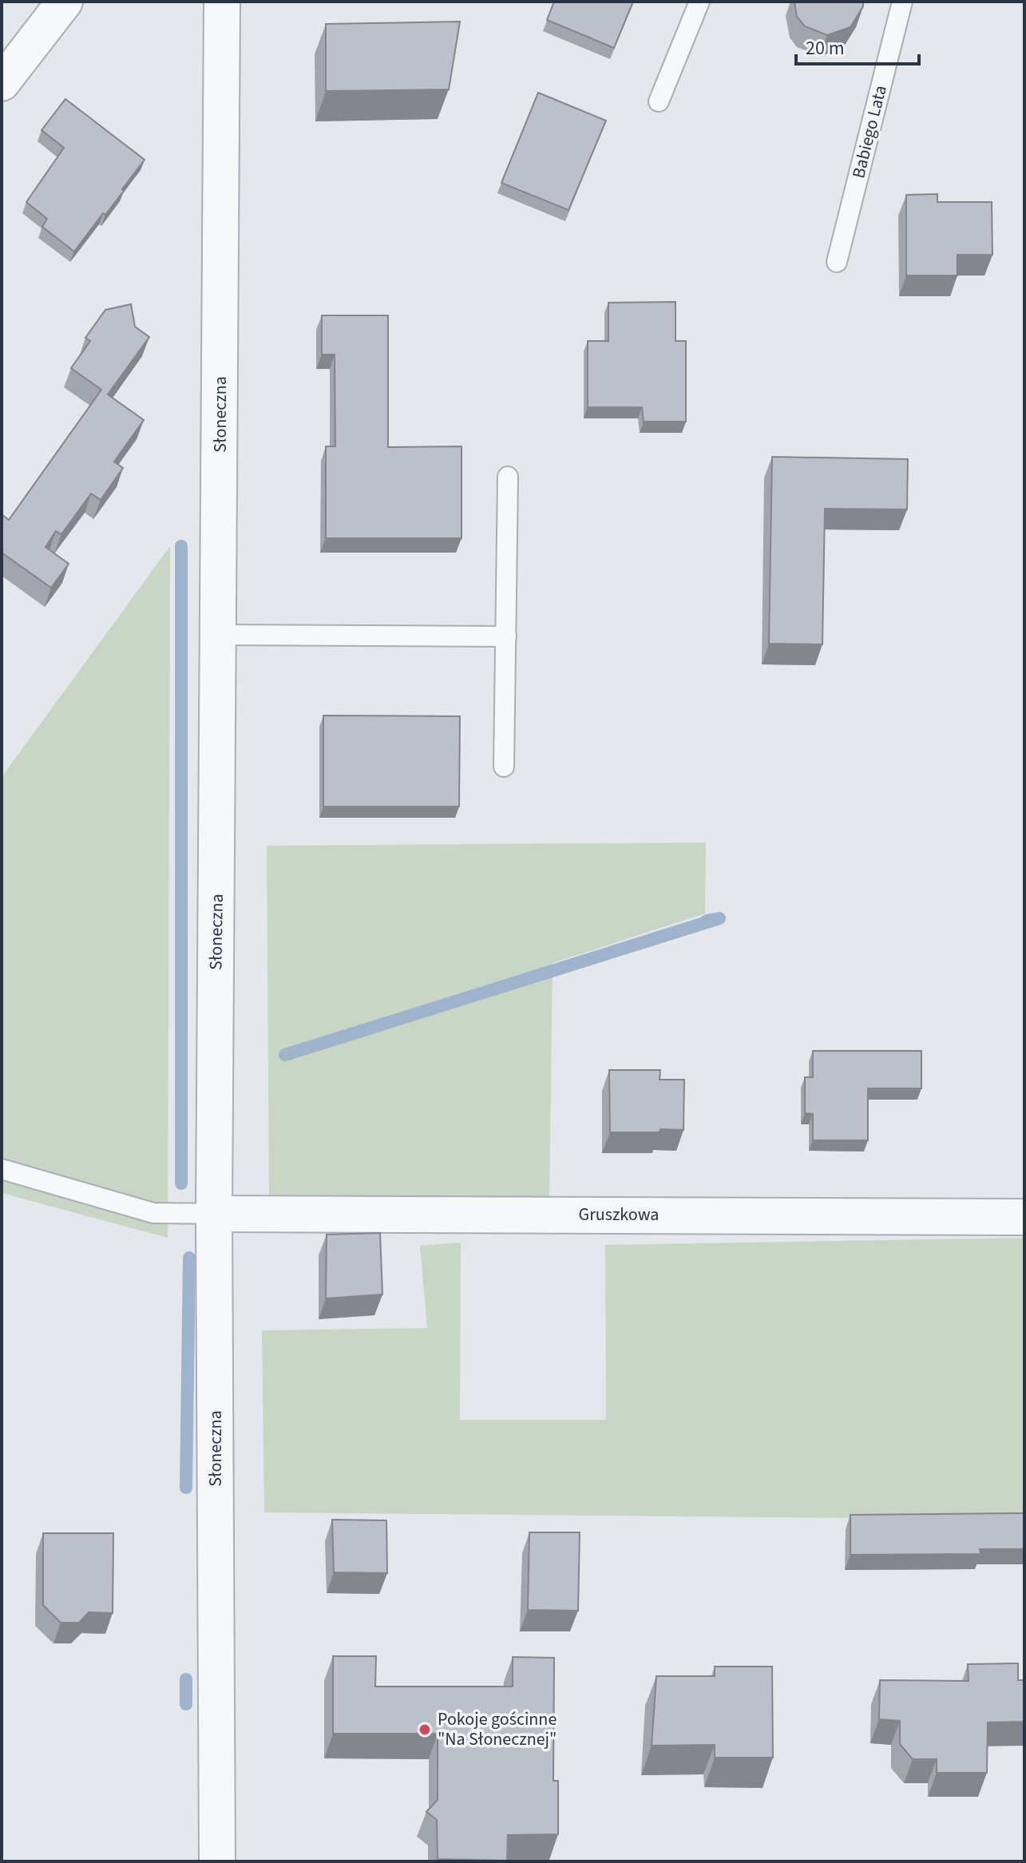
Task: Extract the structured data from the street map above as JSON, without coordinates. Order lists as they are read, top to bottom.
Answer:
{
  "streets": {
    "street": ["Słoneczna", "Gruszkowa"],
    "lane": ["Babiego Lata"]
  },
  "crossings": [
    ["Słoneczna", "Gruszkowa"]
  ],
  "places": ["Pokoje gościnne \"Na Słonecznej\""],
  "scale_bar": "20 m"
}
